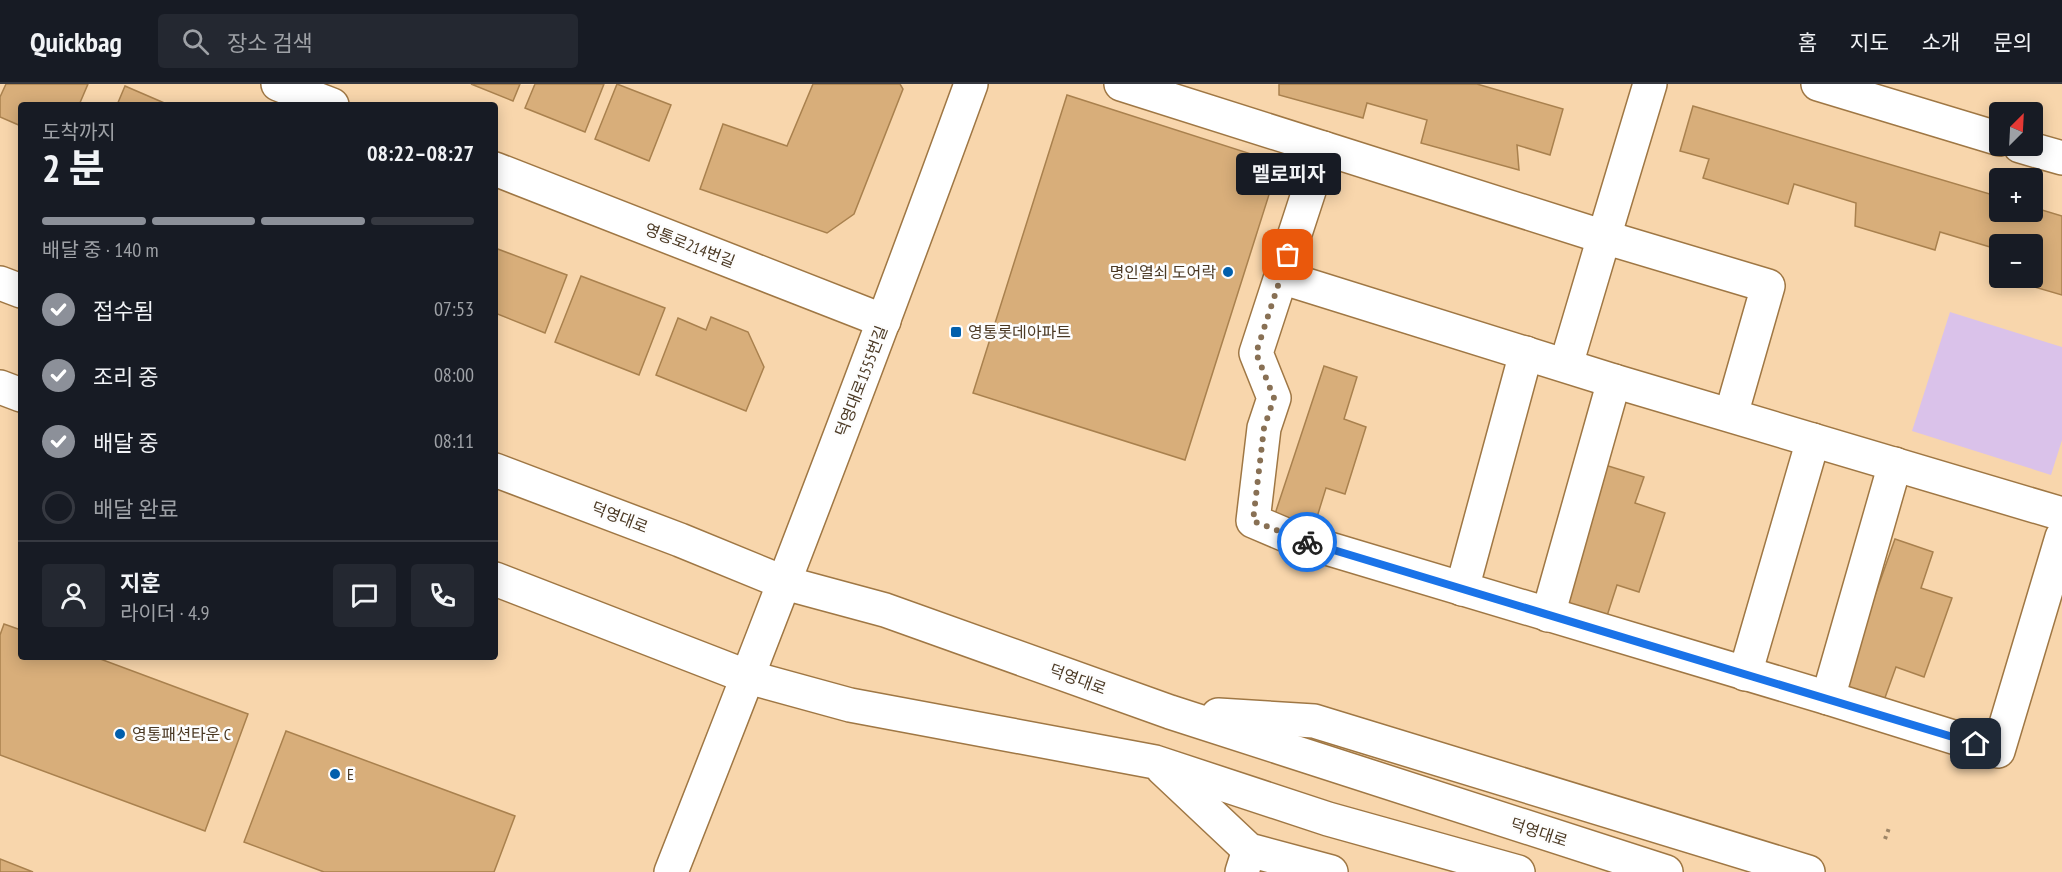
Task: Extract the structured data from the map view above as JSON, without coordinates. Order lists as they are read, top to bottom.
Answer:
{
  "streets": {
    "main road": ["영통로214번길", "덕영대로1555번길", "덕영대로"]
  },
  "crossings": [
    ["영통로214번길", "덕영대로1555번길"],
    ["덕영대로1555번길", "덕영대로"]
  ],
  "places": {
    "other": [
      "멜로피자",
      "명인열쇠 도어락",
      "영통패션타운 C",
      "E"
    ],
    "transit": ["영통롯데아파트"]
  },
  "north": "top right",
  "page": {
    "header": "Quickbag",
    "search": "장소 검색",
    "nav": [
      "홈",
      "지도",
      "소개",
      "문의"
    ],
    "map_buttons": ["+", "−"],
    "heading": ["2 분", "도착까지", "08:22–08:27"],
    "panel": ["지훈", "라이더 · 4.9"],
    "bubble": "멜로피자",
    "bar": "배달 중 · 140 m",
    "list": [
      ["접수됨", "07:53"],
      ["조리 중", "08:00"],
      ["배달 중", "08:11"],
      "배달 완료"
    ]
  }
}
